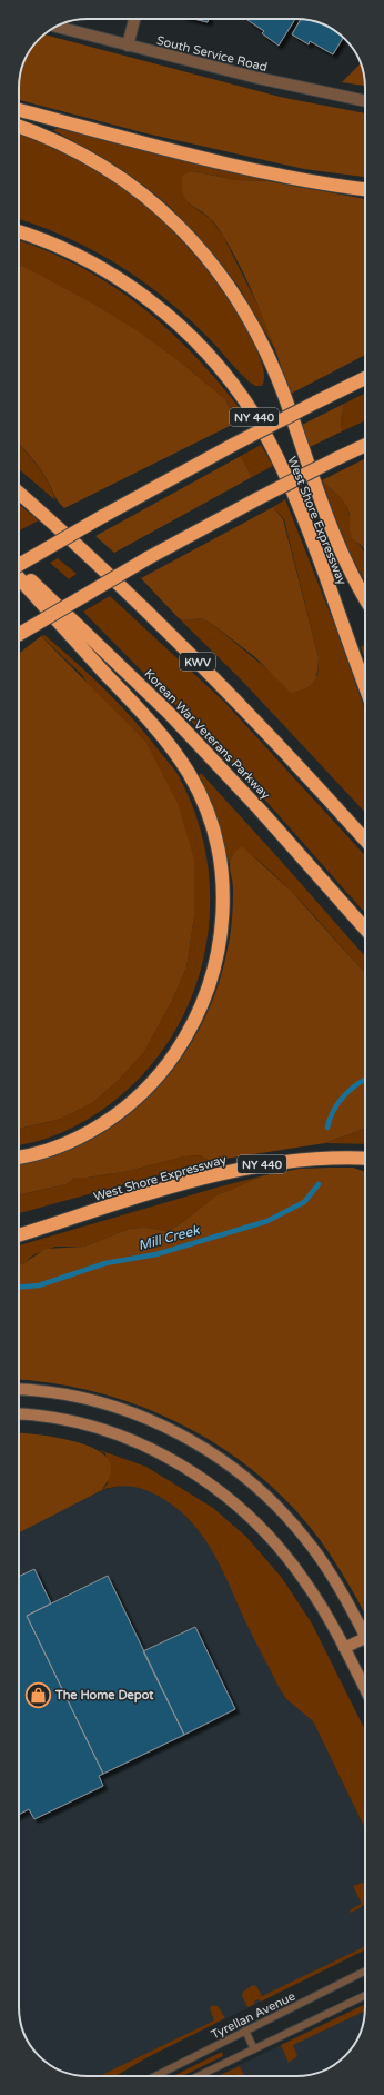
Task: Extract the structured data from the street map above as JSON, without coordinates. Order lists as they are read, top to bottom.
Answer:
{
  "streets": {
    "highway": [
      "NY 440",
      "West Shore Expressway",
      "KWV",
      "Korean War Veterans Parkway"
    ],
    "street": ["South Service Road"],
    "lane": ["Tyrellan Avenue"]
  },
  "water": ["Mill Creek"],
  "places": {
    "shop": ["The Home Depot"]
  }
}
